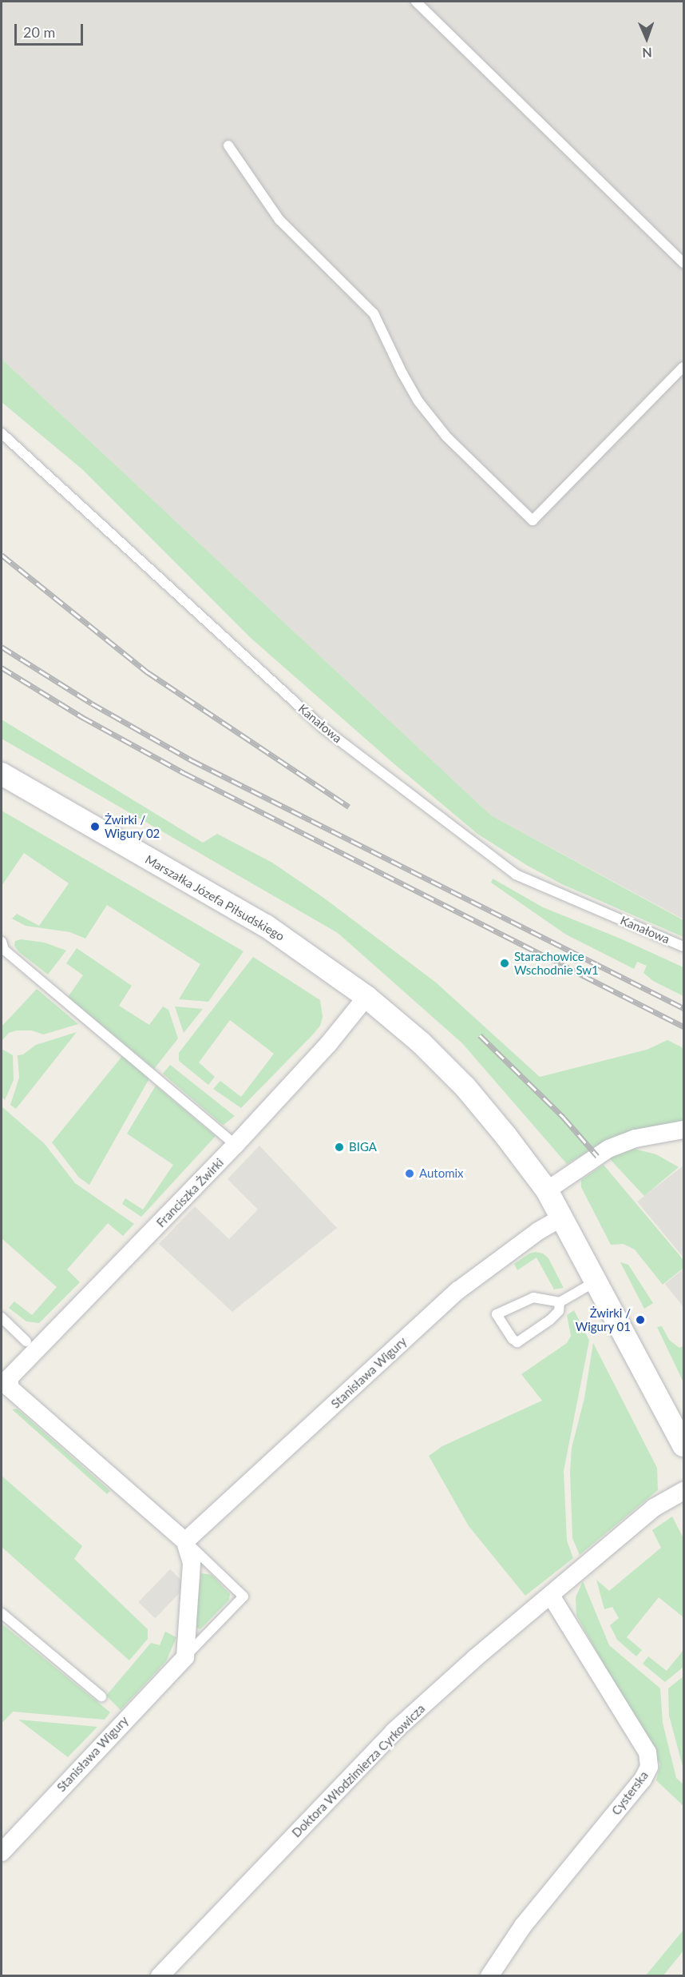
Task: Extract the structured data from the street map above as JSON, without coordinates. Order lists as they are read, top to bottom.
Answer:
{
  "streets": {
    "street": [
      "Marszałka Józefa Piłsudskiego",
      "Franciszka Żwirki",
      "Stanisława Wigury",
      "Doktora Włodzimierza Cyrkowicza",
      "Cysterska"
    ],
    "lane": ["Kanałowa"]
  },
  "crossings": [
    ["Marszałka Józefa Piłsudskiego", "Franciszka Żwirki"],
    ["Marszałka Józefa Piłsudskiego", "Stanisława Wigury"],
    ["Franciszka Żwirki", "Stanisława Wigury"],
    ["Doktora Włodzimierza Cyrkowicza", "Cysterska"]
  ],
  "places": [
    "Żwirki / Wigury 02",
    "Starachowice Wschodnie Sw1",
    "BIGA",
    "Automix",
    "Żwirki / Wigury 01"
  ],
  "scale_bar": "20 m",
  "north": "bottom"
}
